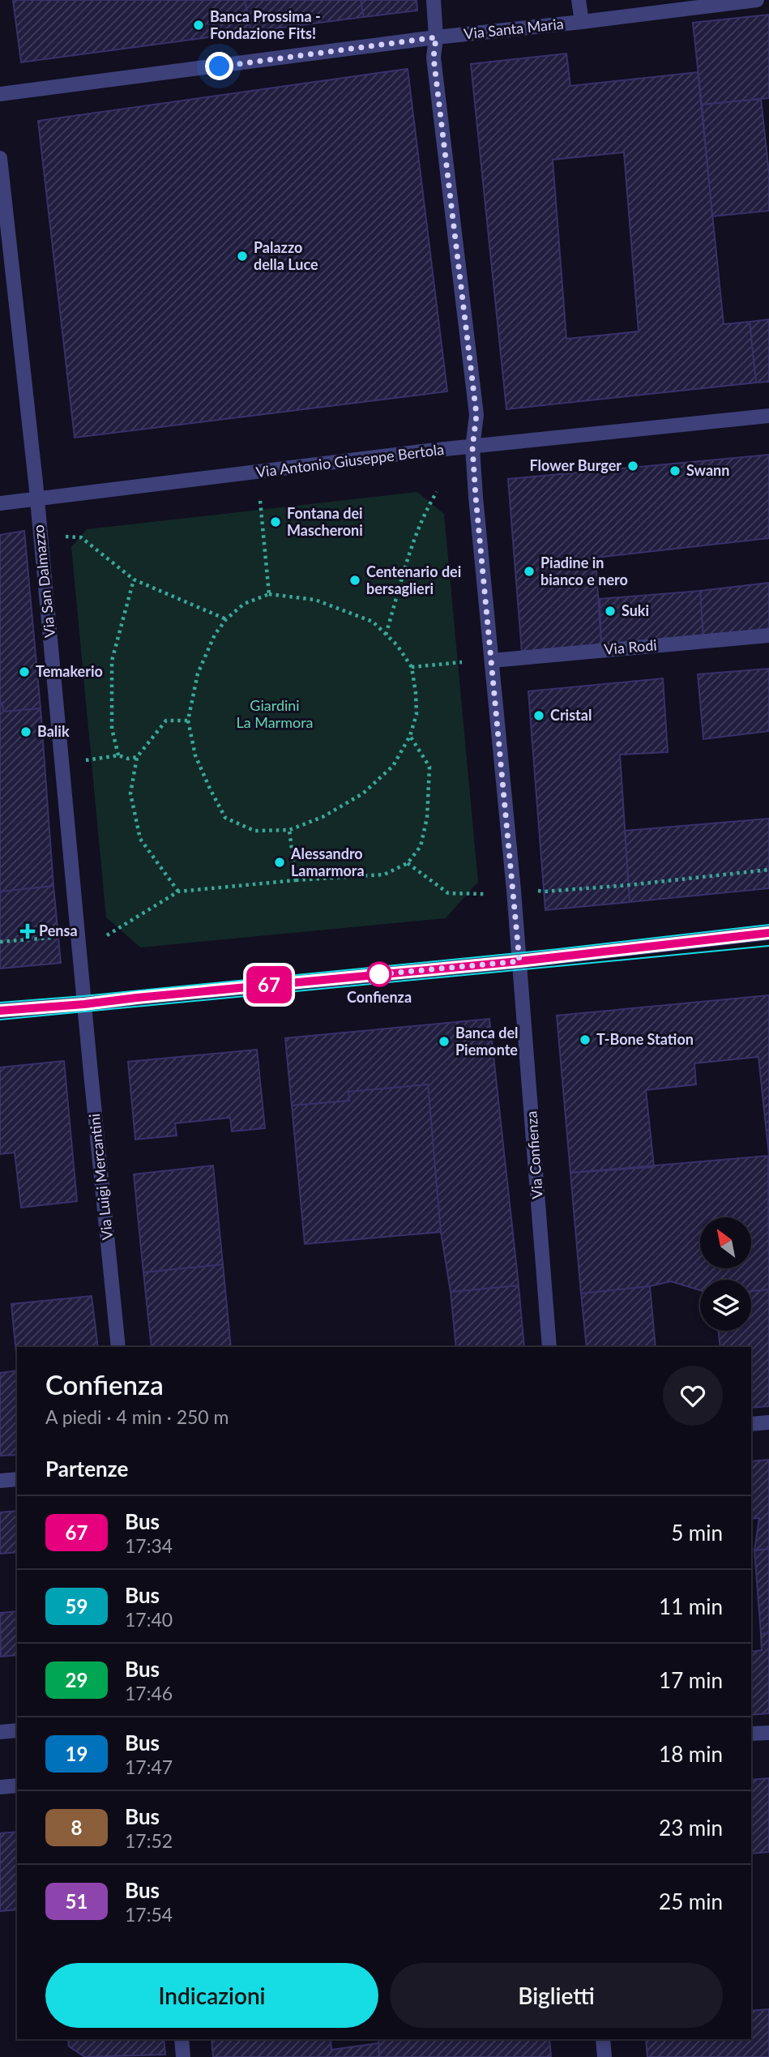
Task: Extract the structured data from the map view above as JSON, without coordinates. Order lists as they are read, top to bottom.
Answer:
{
  "streets": {
    "street": [
      "Via Santa Maria",
      "Via Antonio Giuseppe Bertola",
      "Via San Dalmazzo",
      "Via Rodi",
      "Via Confienza",
      "Via Luigi Mercantini"
    ]
  },
  "crossings": [
    ["Via Santa Maria", "Via Confienza"],
    ["Via Antonio Giuseppe Bertola", "Via San Dalmazzo"],
    ["Via Antonio Giuseppe Bertola", "Via Confienza"],
    ["Via San Dalmazzo", "Via Luigi Mercantini"],
    ["Via Rodi", "Via Confienza"]
  ],
  "parks": ["Giardini La Marmora"],
  "places": {
    "other": [
      "Banca Prossima - Fondazione Fits!",
      "Palazzo della Luce",
      "Flower Burger",
      "Swann",
      "Fontana dei Mascheroni",
      "Piadine in bianco e nero",
      "Centenario dei bersaglieri",
      "Suki",
      "Temakerio",
      "Cristal",
      "Balik",
      "Alessandro Lamarmora",
      "Confienza",
      "T-Bone Station",
      "Banca del Piemonte"
    ],
    "health": ["Pensa"]
  },
  "lines": ["bus line 67"],
  "north": "top left",
  "page": {
    "on_map": "67",
    "heading": [
      ["Confienza", "A piedi · 4 min · 250 m"],
      "Partenze"
    ],
    "list": [
      {
        "mark": "67",
        "name": "Bus",
        "note": "17:34",
        "value": "5 min"
      },
      {
        "mark": "59",
        "name": "Bus",
        "note": "17:40",
        "value": "11 min"
      },
      {
        "mark": "29",
        "name": "Bus",
        "note": "17:46",
        "value": "17 min"
      },
      {
        "mark": "19",
        "name": "Bus",
        "note": "17:47",
        "value": "18 min"
      },
      {
        "mark": "8",
        "name": "Bus",
        "note": "17:52",
        "value": "23 min"
      },
      {
        "mark": "51",
        "name": "Bus",
        "note": "17:54",
        "value": "25 min"
      }
    ],
    "buttons": ["Indicazioni", "Biglietti"]
  }
}
